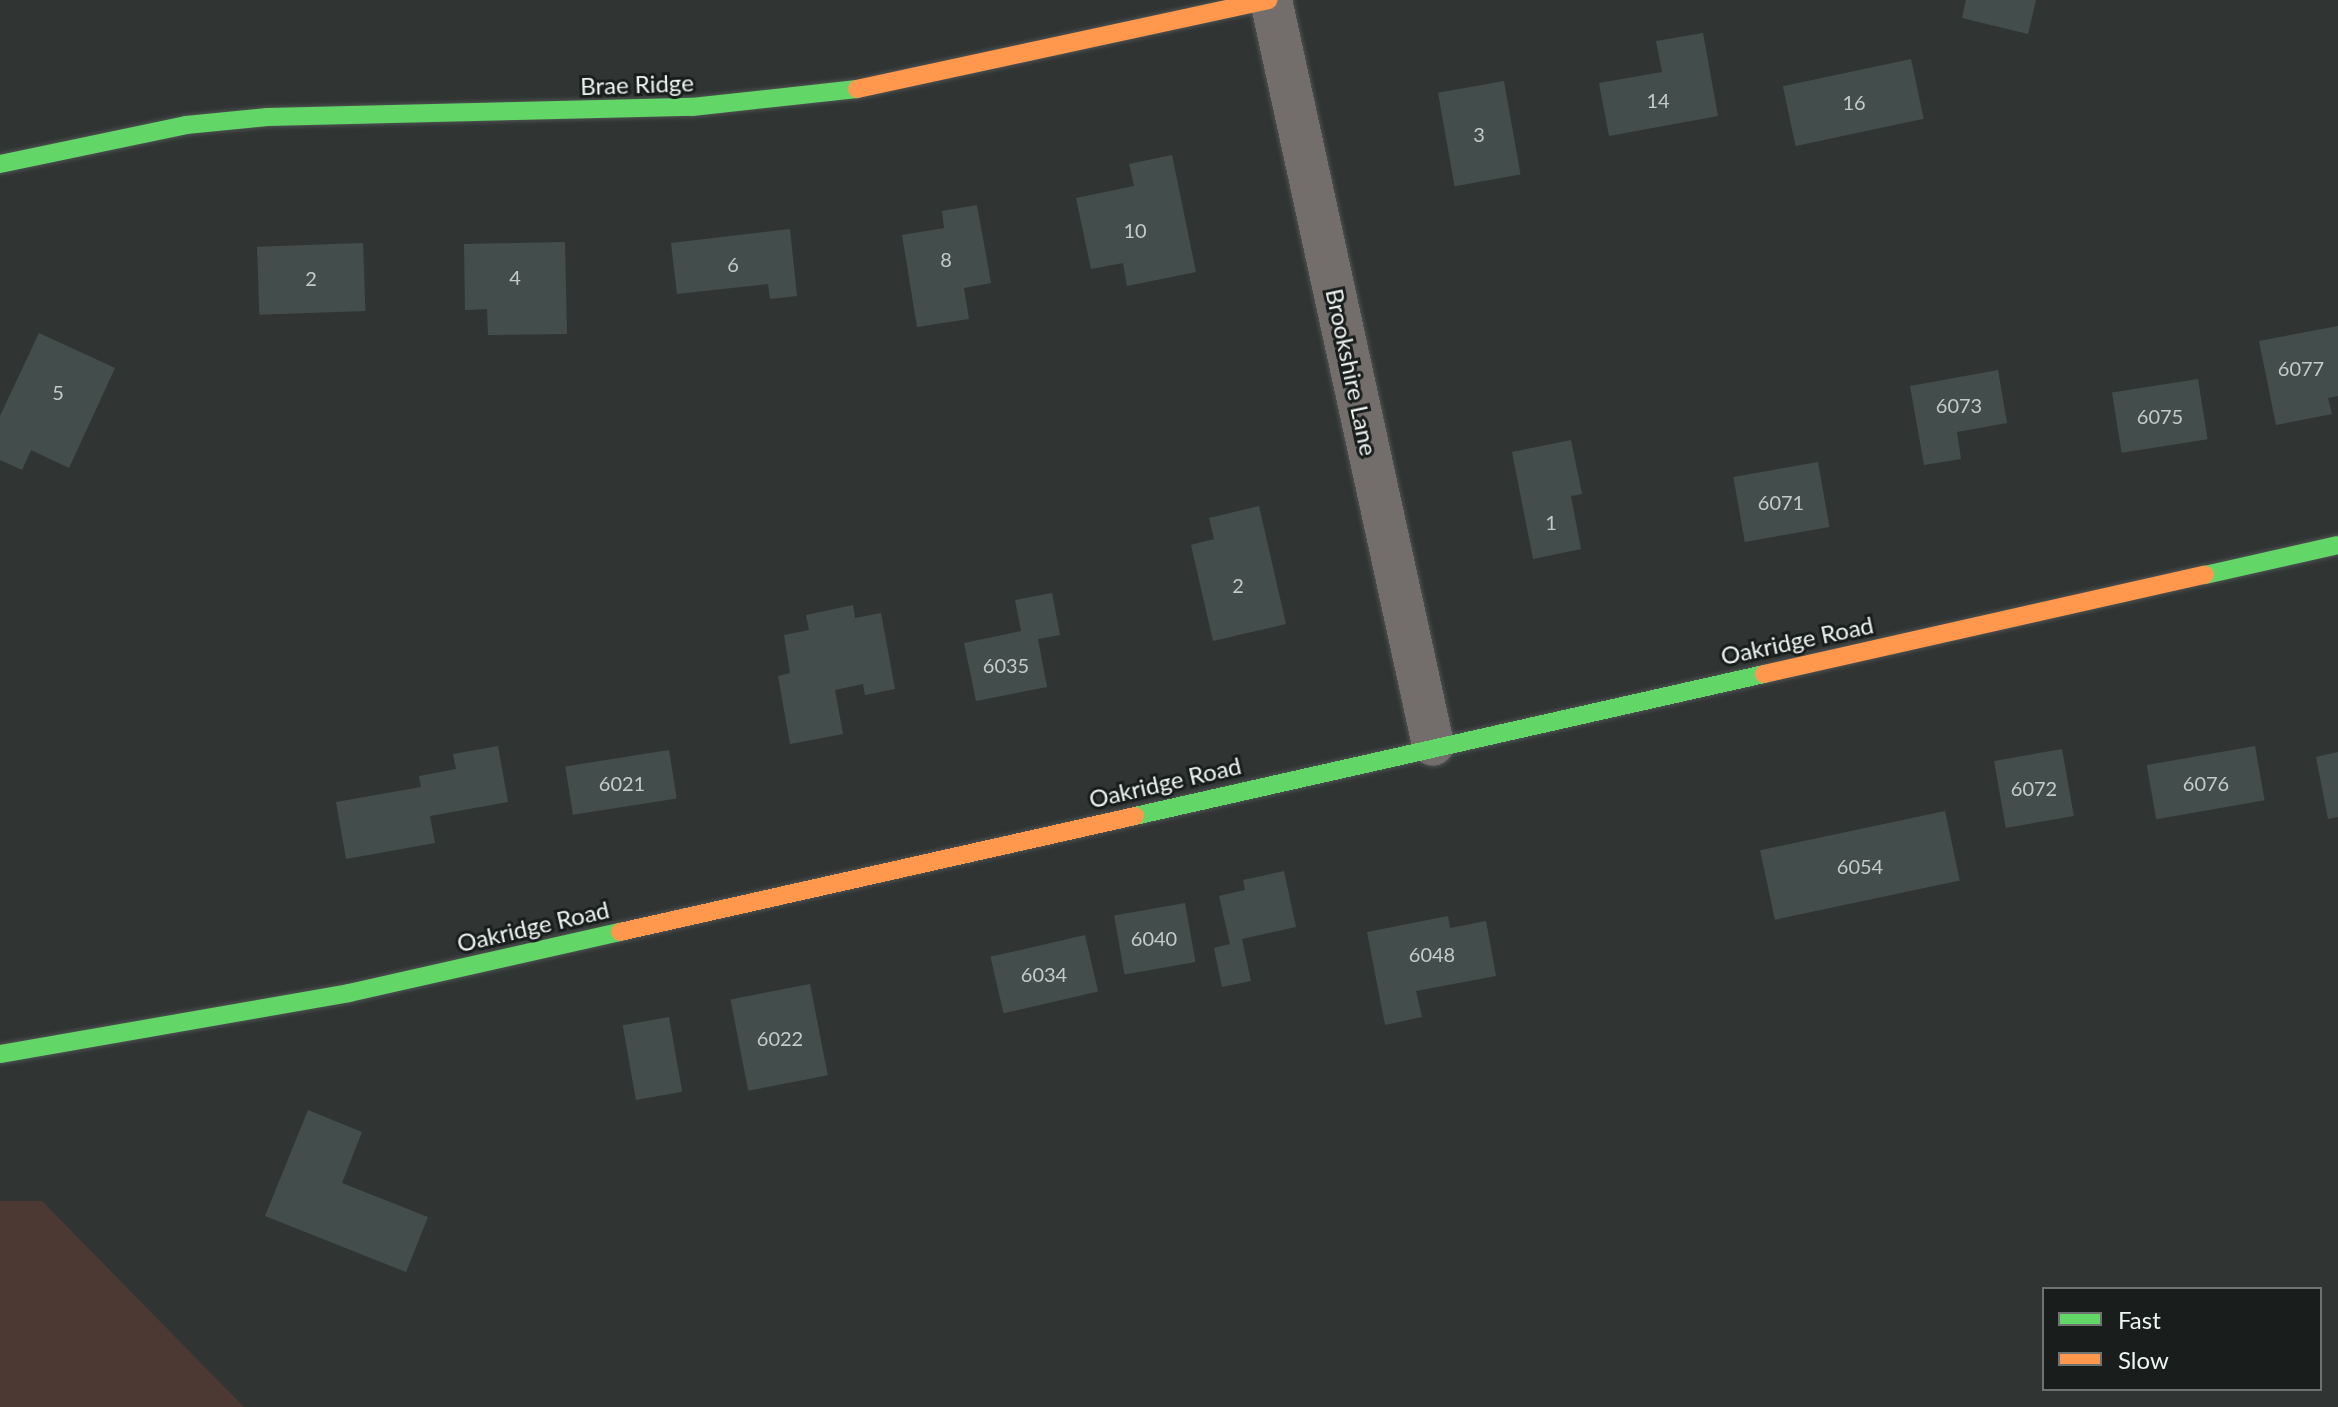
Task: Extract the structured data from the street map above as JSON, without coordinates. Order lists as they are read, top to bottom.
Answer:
{
  "streets": {
    "street": ["Brae Ridge", "Brookshire Lane", "Oakridge Road"]
  },
  "crossings": [
    ["Brae Ridge", "Brookshire Lane"],
    ["Brookshire Lane", "Oakridge Road"]
  ],
  "house_numbers": [
    "14",
    "16",
    "3",
    "10",
    "8",
    "6",
    "4",
    "2",
    "6077",
    "5",
    "6073",
    "6075",
    "6071",
    "1",
    "2",
    "6035",
    "6021",
    "6076",
    "6072",
    "6054",
    "6040",
    "6048",
    "6034",
    "6022"
  ],
  "legend": ["Fast", "Slow"]
}
